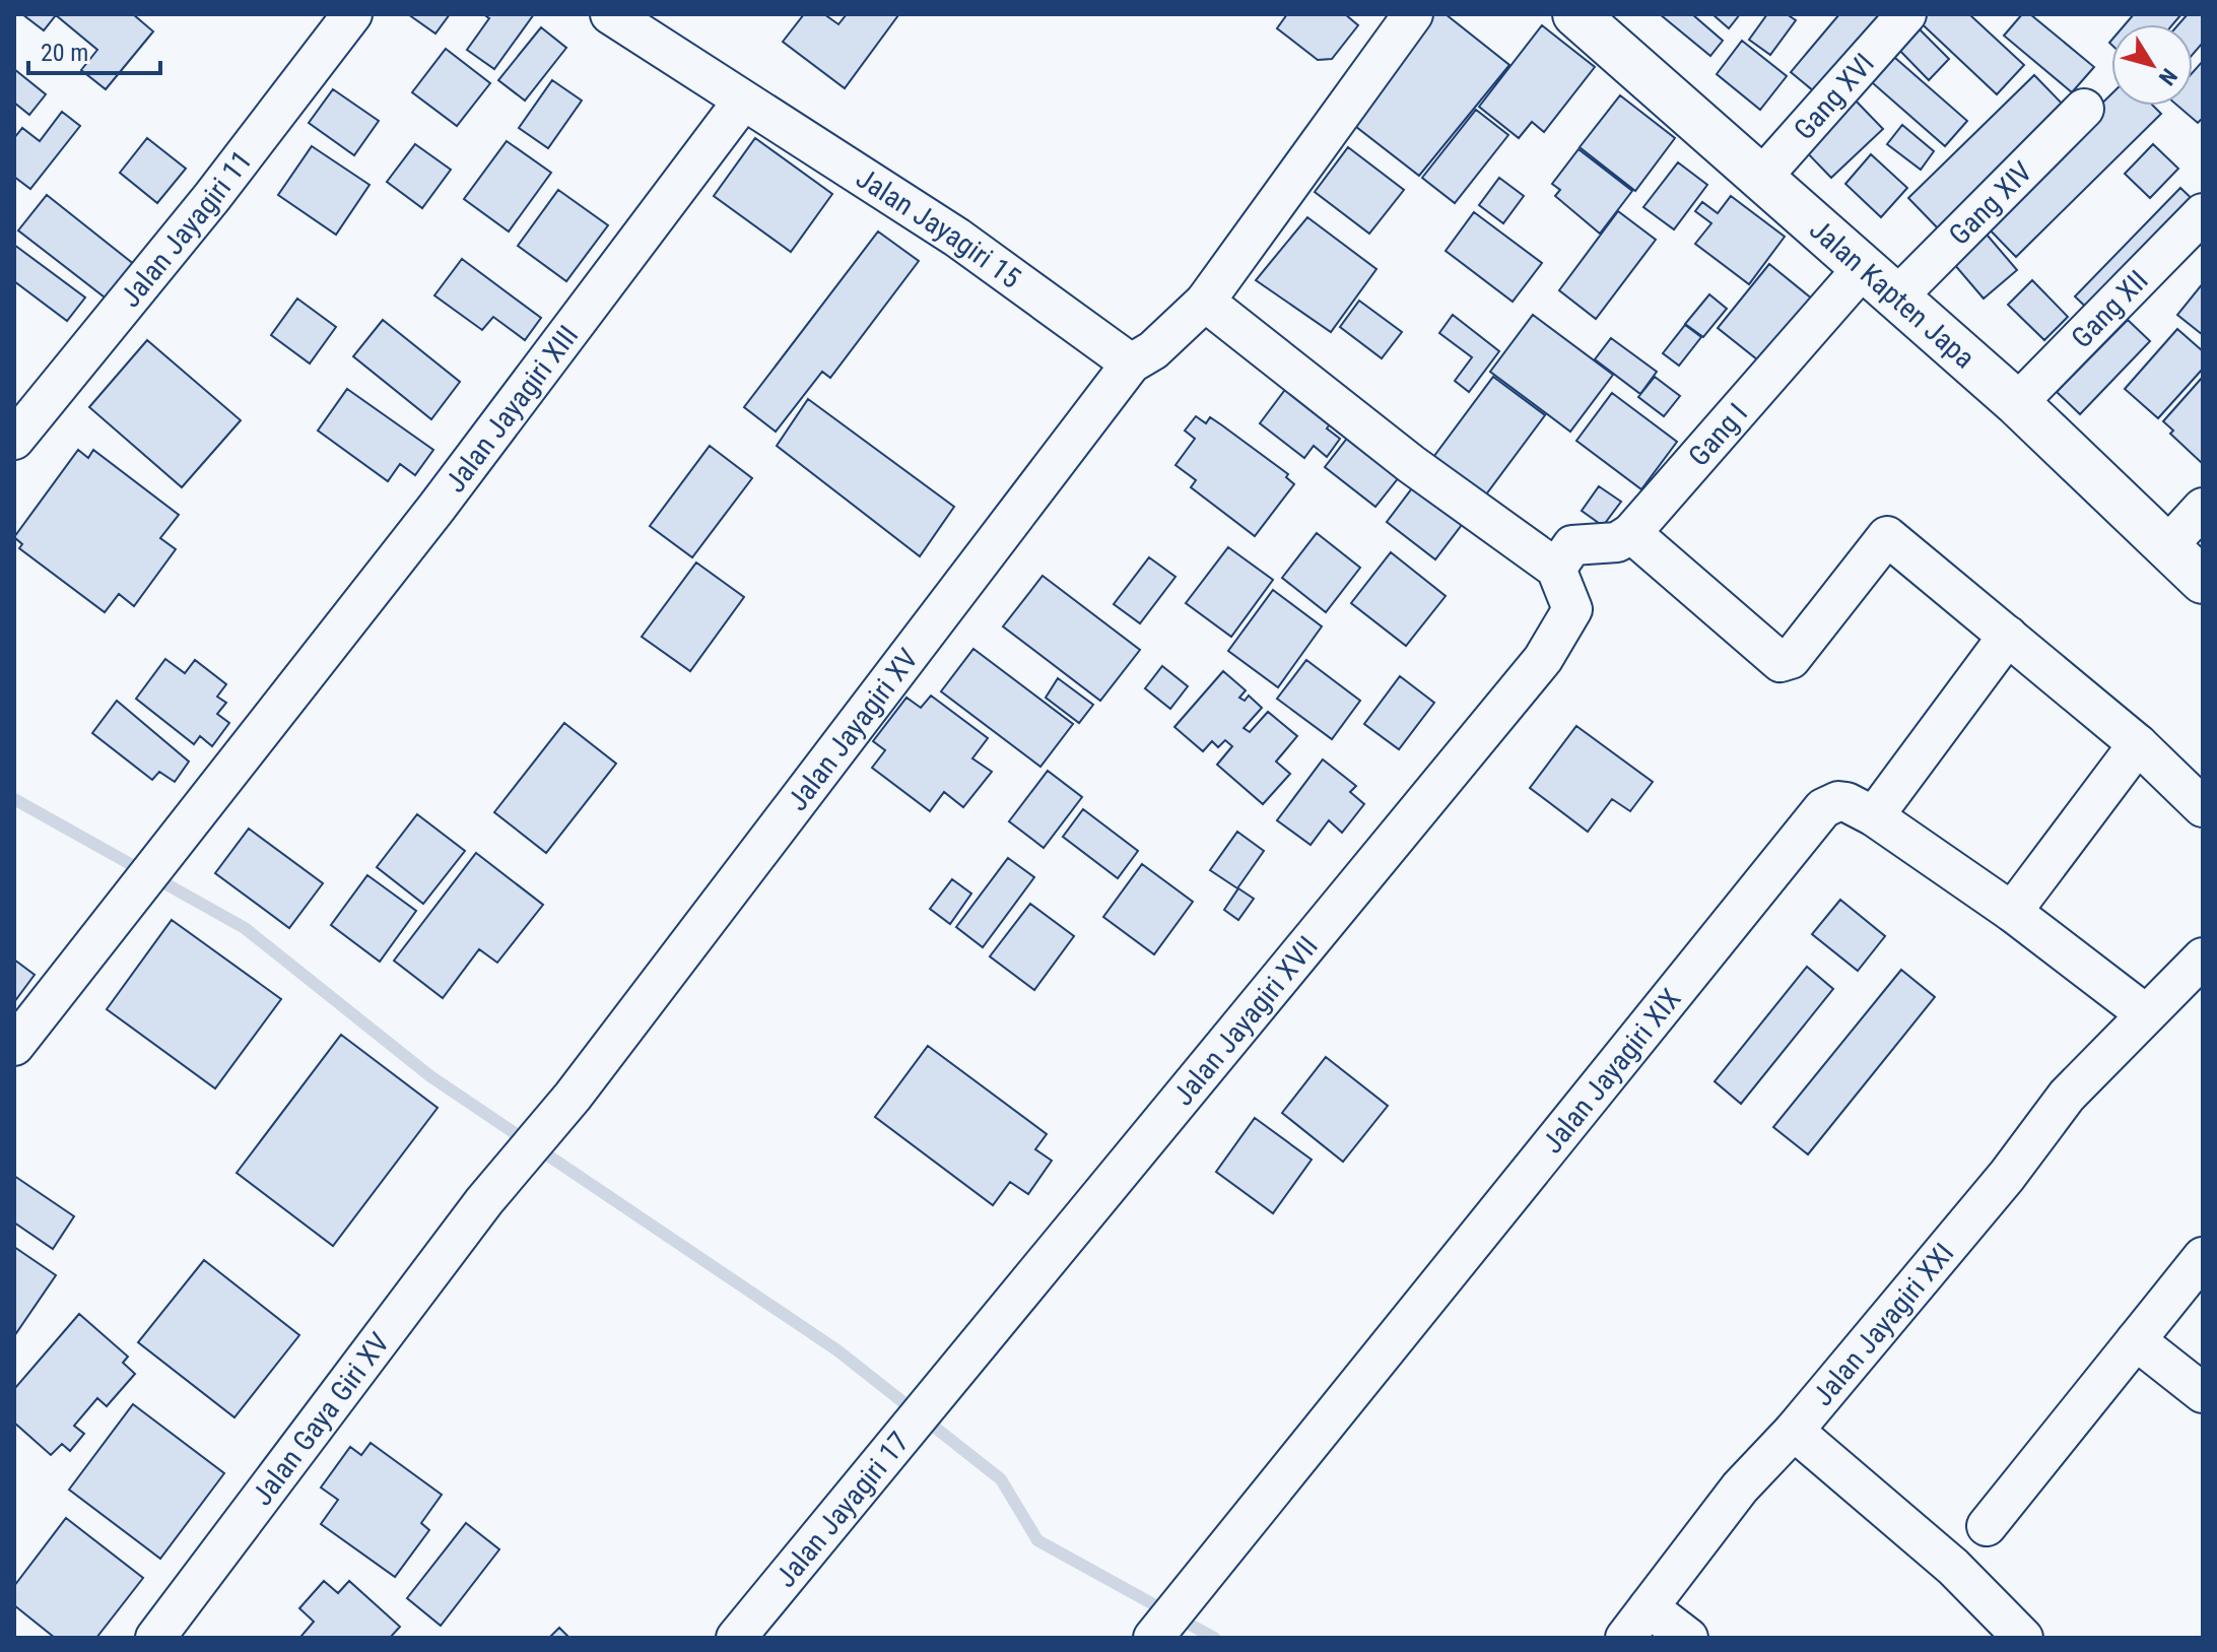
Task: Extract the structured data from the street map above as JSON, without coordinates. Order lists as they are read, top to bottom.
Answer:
{
  "streets": {
    "street": [
      "Gang XVI",
      "Gang XIV",
      "Jalan Jayagiri 11",
      "Jalan Jayagiri 15",
      "Jalan Kapten Japa",
      "Gang XII",
      "Jalan Jayagiri XIII",
      "Gang I",
      "Jalan Jayagiri XV",
      "Jalan Jayagiri XVII",
      "Jalan Jayagiri XIX",
      "Jalan Jayagiri XXI",
      "Jalan Gaya Giri XV",
      "Jalan Jayagiri 17"
    ]
  },
  "crossings": [
    ["Gang XVI", "Jalan Kapten Japa"],
    ["Gang XIV", "Jalan Kapten Japa"],
    ["Jalan Jayagiri 15", "Jalan Jayagiri XIII"],
    ["Jalan Jayagiri 15", "Jalan Jayagiri XV"],
    ["Jalan Kapten Japa", "Gang XII"],
    ["Jalan Kapten Japa", "Gang I"],
    ["Jalan Jayagiri XV", "Jalan Gaya Giri XV"],
    ["Jalan Jayagiri XVII", "Jalan Jayagiri 17"],
    ["Jalan Jayagiri XIX", "Jalan Jayagiri XXI"]
  ],
  "scale_bar": "20 m",
  "north": "bottom right"
}
